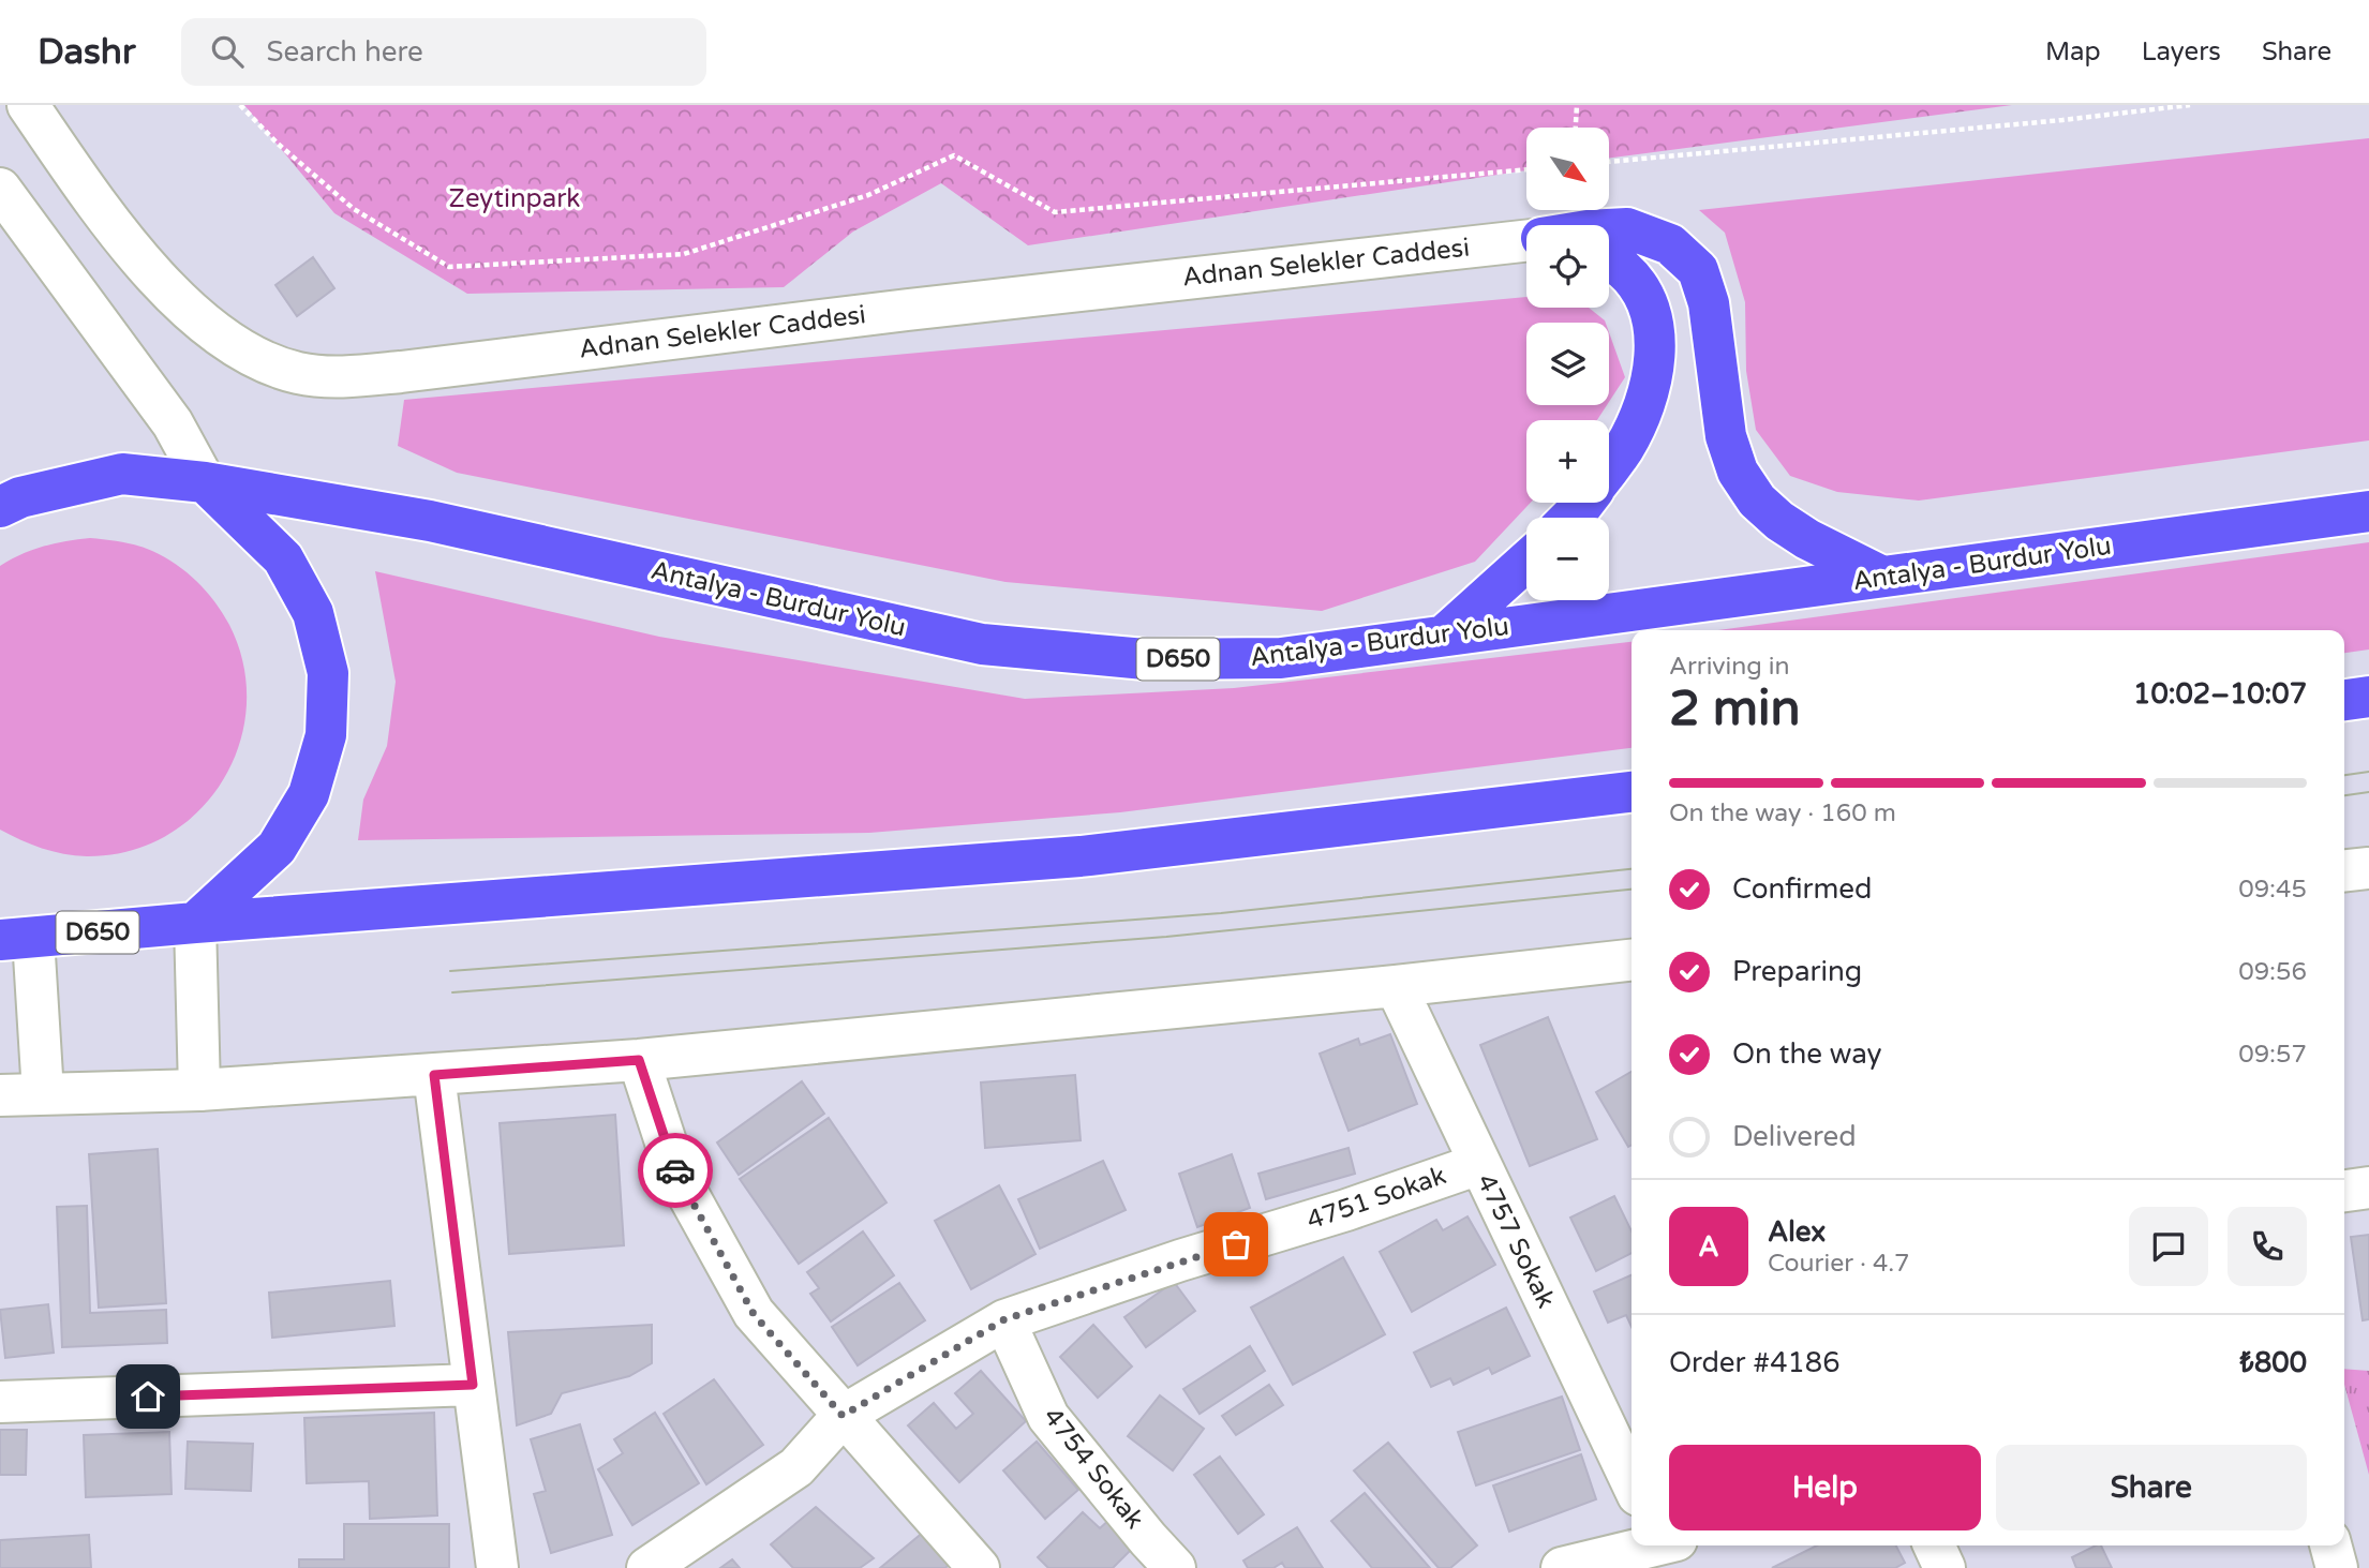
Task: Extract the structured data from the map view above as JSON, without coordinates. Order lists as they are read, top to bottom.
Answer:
{
  "streets": {
    "highway": ["Antalya - Burdur Yolu", "D650"],
    "street": [
      "Adnan Selekler Caddesi",
      "4751 Sokak",
      "4757 Sokak",
      "4754 Sokak"
    ]
  },
  "crossings": [
    ["4751 Sokak", "4757 Sokak"],
    ["4751 Sokak", "4754 Sokak"]
  ],
  "parks": ["Zeytinpark"],
  "north": "bottom right",
  "page": {
    "header": "Dashr",
    "search": "Search here",
    "nav": ["Map", "Layers", "Share"],
    "map_buttons": ["+", "−"],
    "heading": ["2 min", "Arriving in", "10:02–10:07"],
    "panel": [
      "Alex",
      "Courier · 4.7",
      "Order #4186",
      "₺800"
    ],
    "bar": "On the way · 160 m",
    "list": [
      ["Confirmed", "09:45"],
      ["Preparing", "09:56"],
      ["On the way", "09:57"],
      "Delivered"
    ],
    "round": "A",
    "buttons": ["Help", "Share"]
  }
}
